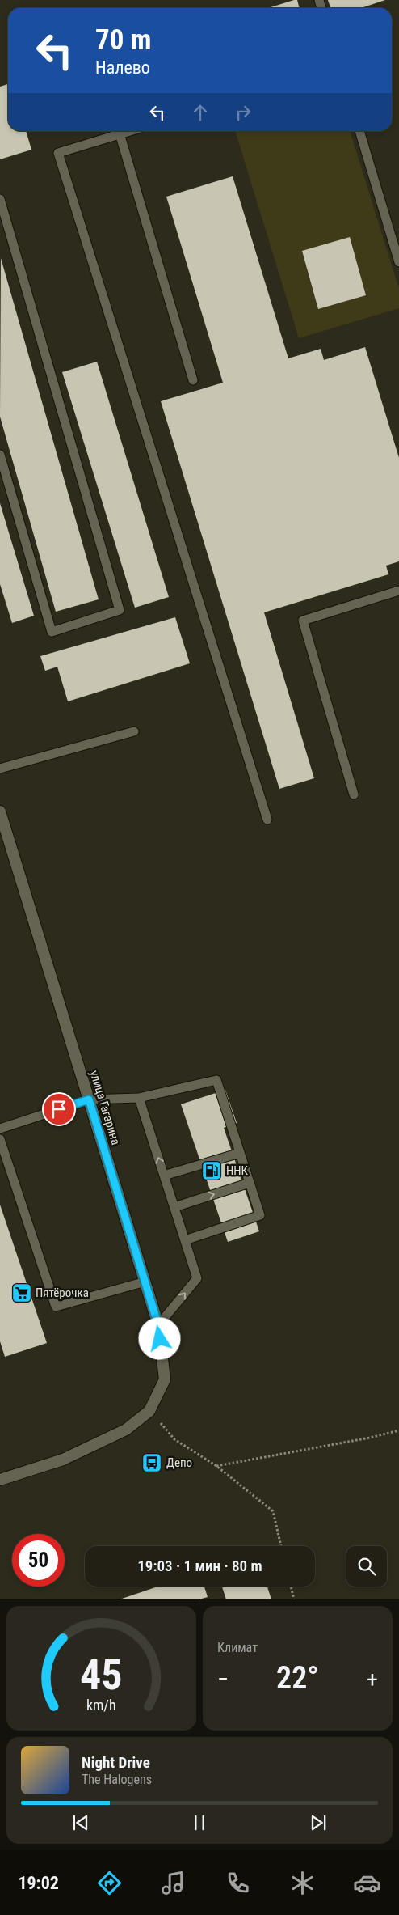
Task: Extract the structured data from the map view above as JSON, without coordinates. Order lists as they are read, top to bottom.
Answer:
{
  "streets": {
    "main road": ["улица Гагарина"]
  },
  "places": {
    "fuel station": ["ННК"],
    "supermarket": ["Пятёрочка"],
    "bus stop": ["Депо"]
  },
  "page": {
    "turn": ["70 m", "Налево"],
    "limit": "50",
    "trip": "19:03 · 1 мин · 80 m",
    "tile": "Климат",
    "heat": ["−", "22°", "+"],
    "song": ["Night Drive", "The Halogens"],
    "tabs": "19:02",
    "gauge": ["45", "km/h"]
  }
}
